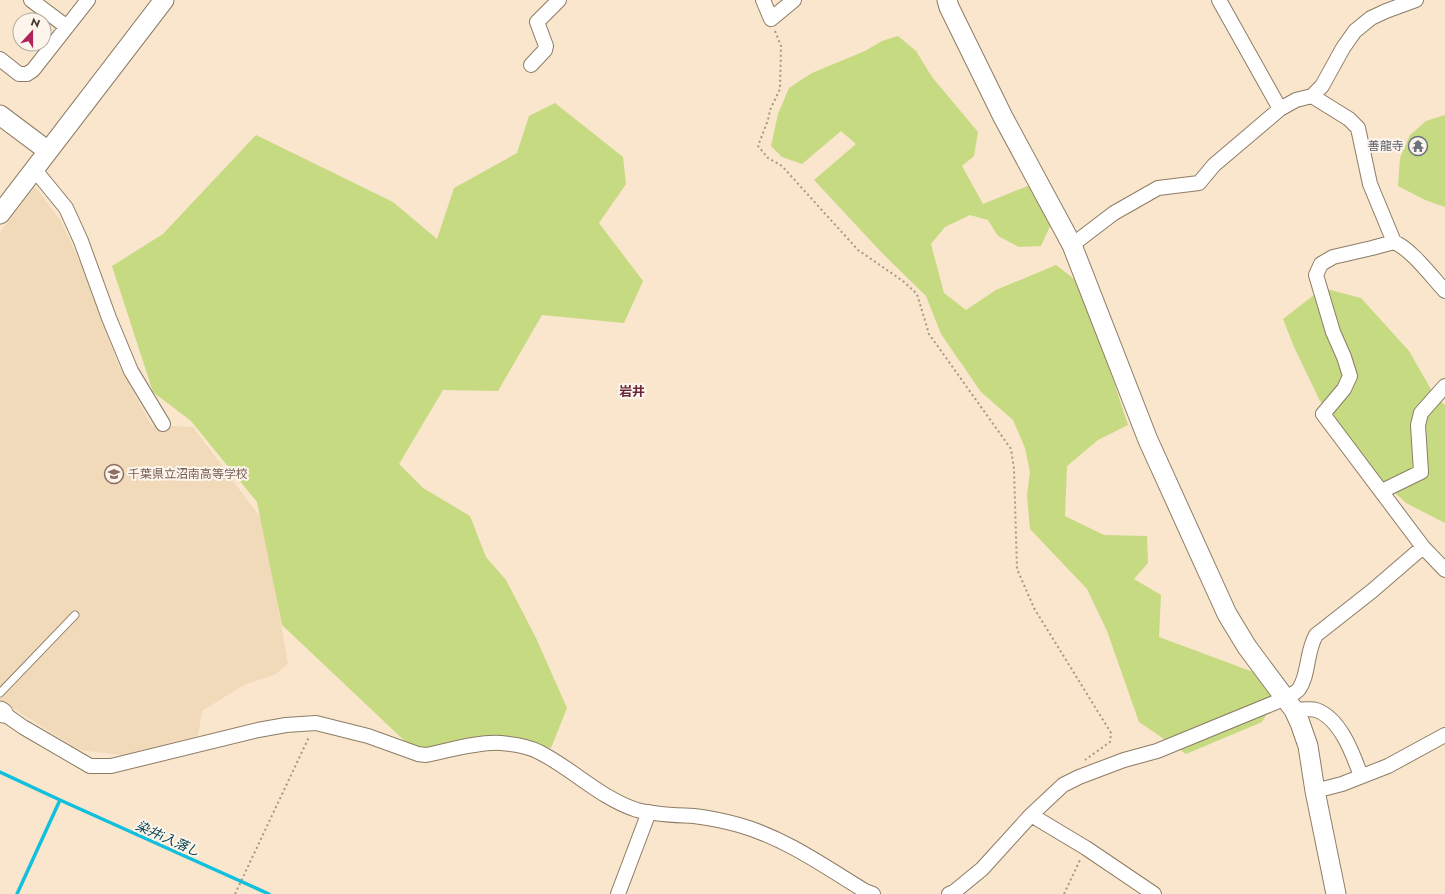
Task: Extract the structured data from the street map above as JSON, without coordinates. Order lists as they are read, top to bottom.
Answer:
{
  "districts": ["岩井"],
  "water": ["染井i入落し"],
  "places": {
    "temple": ["善龍寺"],
    "school or university": ["千葉県立沼南高等学校"]
  },
  "north": "top"
}
